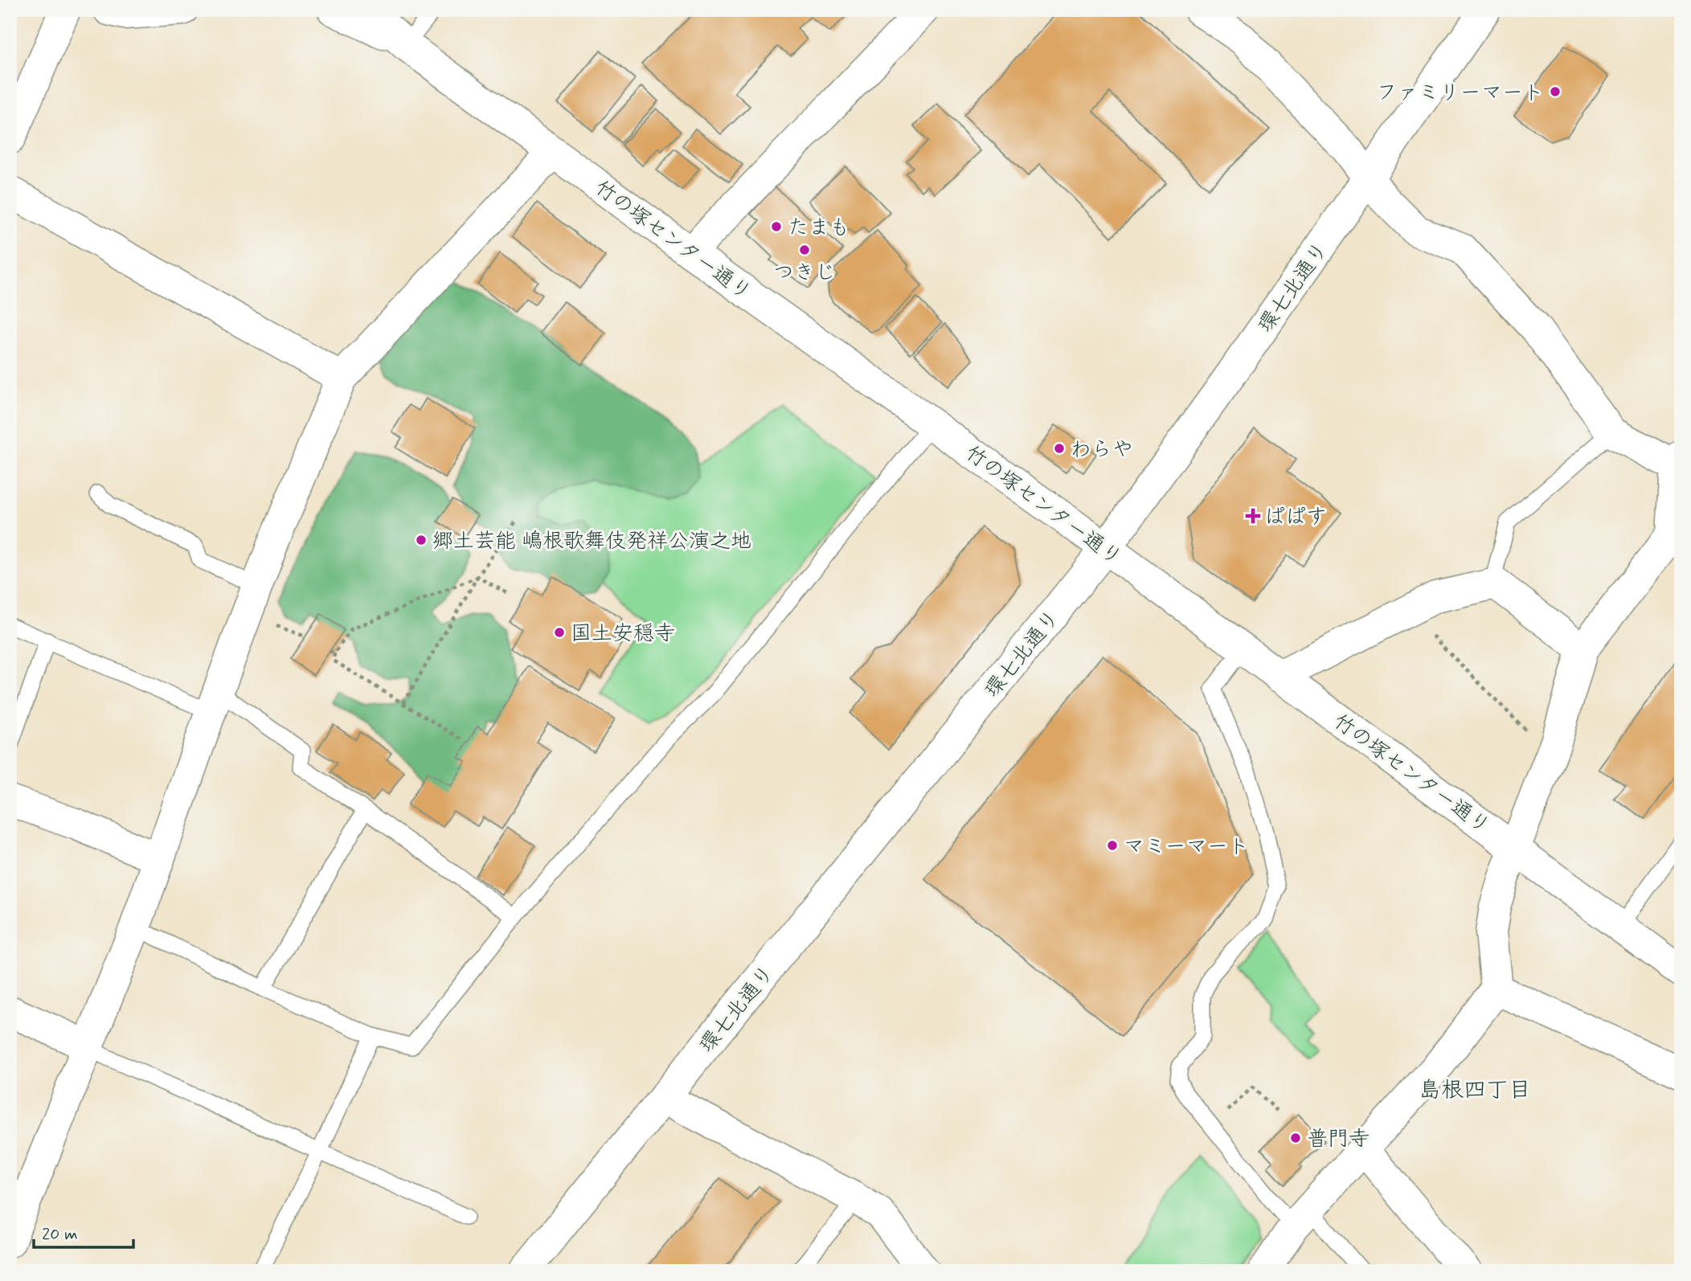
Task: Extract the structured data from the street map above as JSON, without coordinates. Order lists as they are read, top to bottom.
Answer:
{
  "streets": {
    "street": ["竹の塚センター通り", "環七北通り"]
  },
  "crossings": [
    ["竹の塚センター通り", "環七北通り"]
  ],
  "districts": ["島根四丁目"],
  "places": {
    "other": [
      "ファミリーマート",
      "たまも",
      "つきじ",
      "わらや",
      "郷土芸能 嶋根歌舞伎発祥公演之地",
      "国土安穏寺",
      "マミーマート",
      "普門寺"
    ],
    "health": ["ぱぱす"]
  },
  "scale_bar": "20 m"
}
